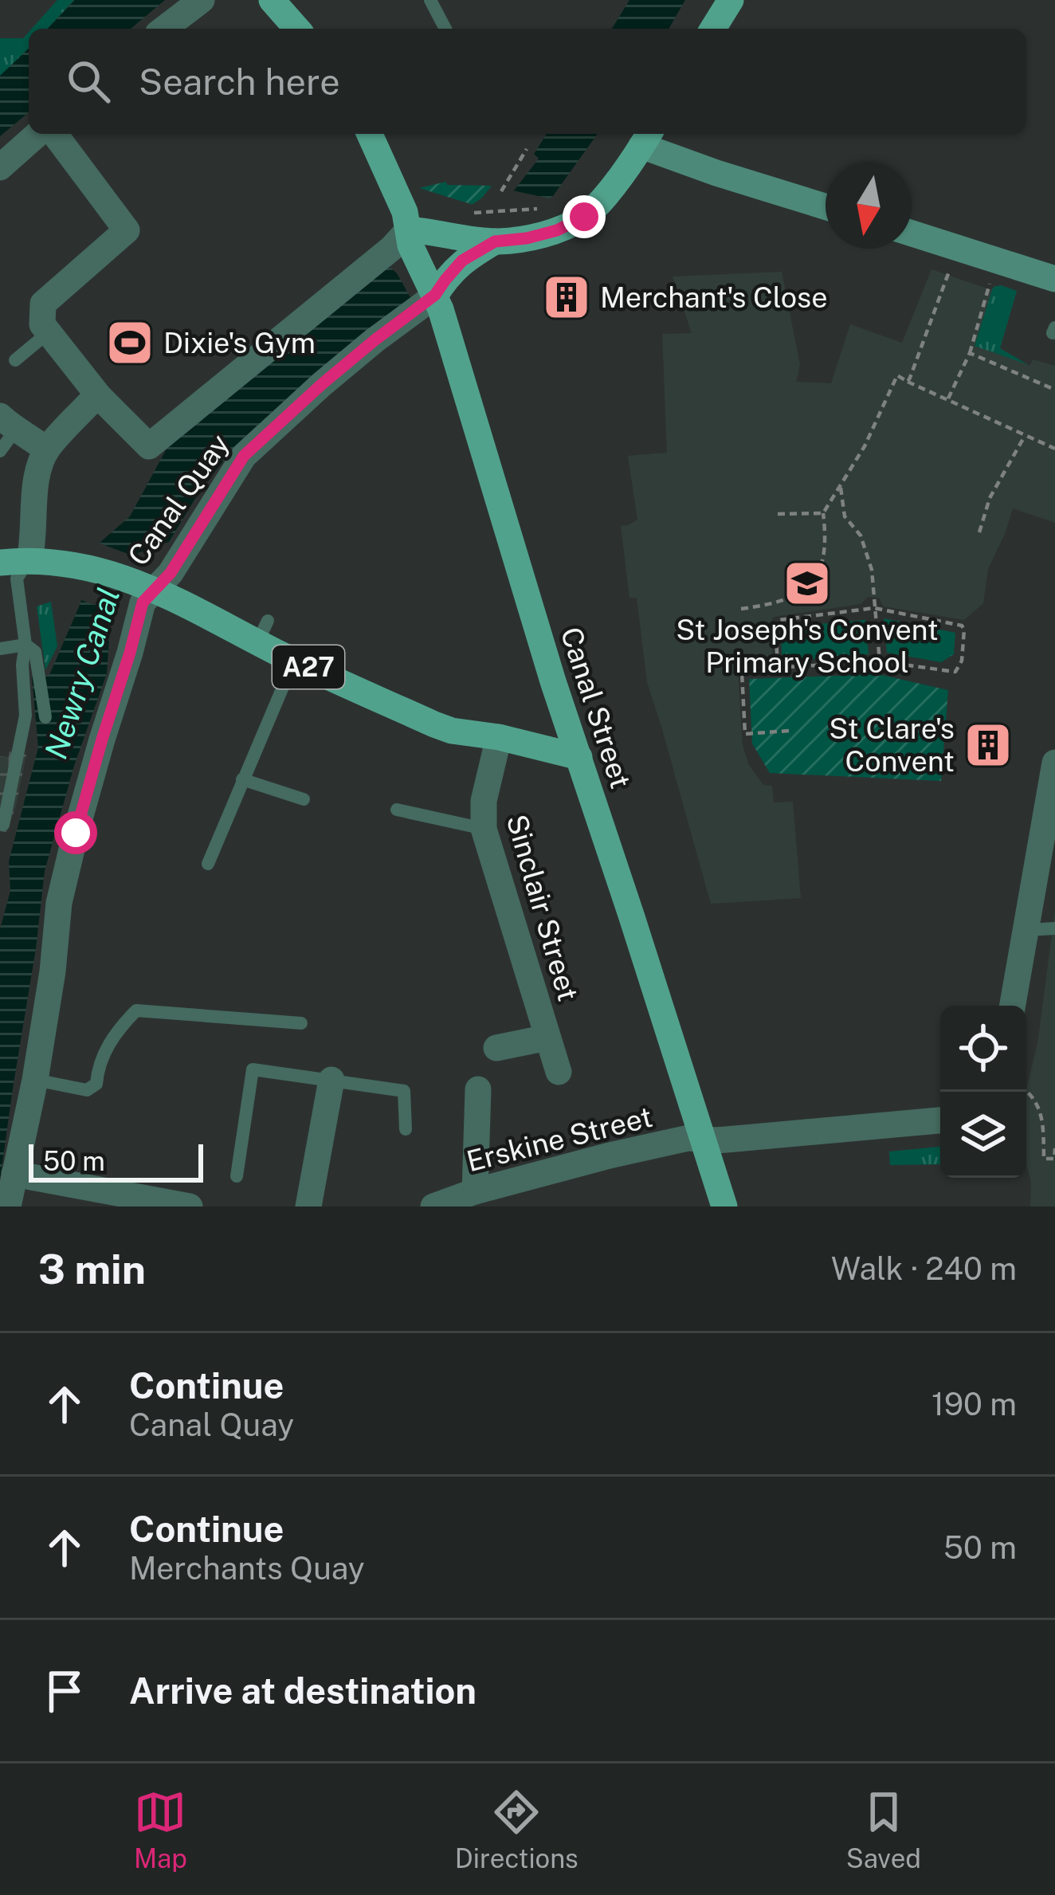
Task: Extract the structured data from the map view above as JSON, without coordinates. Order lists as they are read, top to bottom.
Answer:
{
  "streets": {
    "main road": ["A27", "Canal Street"],
    "street": ["Canal Quay", "Sinclair Street", "Erskine Street"]
  },
  "crossings": [
    ["Canal Quay", "A27"],
    ["Canal Quay", "Canal Street"],
    ["A27", "Canal Street"],
    ["A27", "Sinclair Street"],
    ["Canal Street", "Erskine Street"]
  ],
  "water": ["Newry Canal"],
  "places": {
    "building": ["Merchant's Close", "St Clare's Convent"],
    "sports": ["Dixie's Gym"],
    "school or university": ["St Joseph's Convent Primary School"]
  },
  "scale_bar": "50 m",
  "north": "bottom",
  "page": {
    "search": "Search here",
    "scale": "50 m",
    "heading": ["3 min", "Walk · 240 m"],
    "list": [
      ["Continue", "Canal Quay", "190 m"],
      ["Continue", "Merchants Quay", "50 m"],
      "Arrive at destination"
    ],
    "nav": ["Map", "Directions", "Saved"]
  }
}
